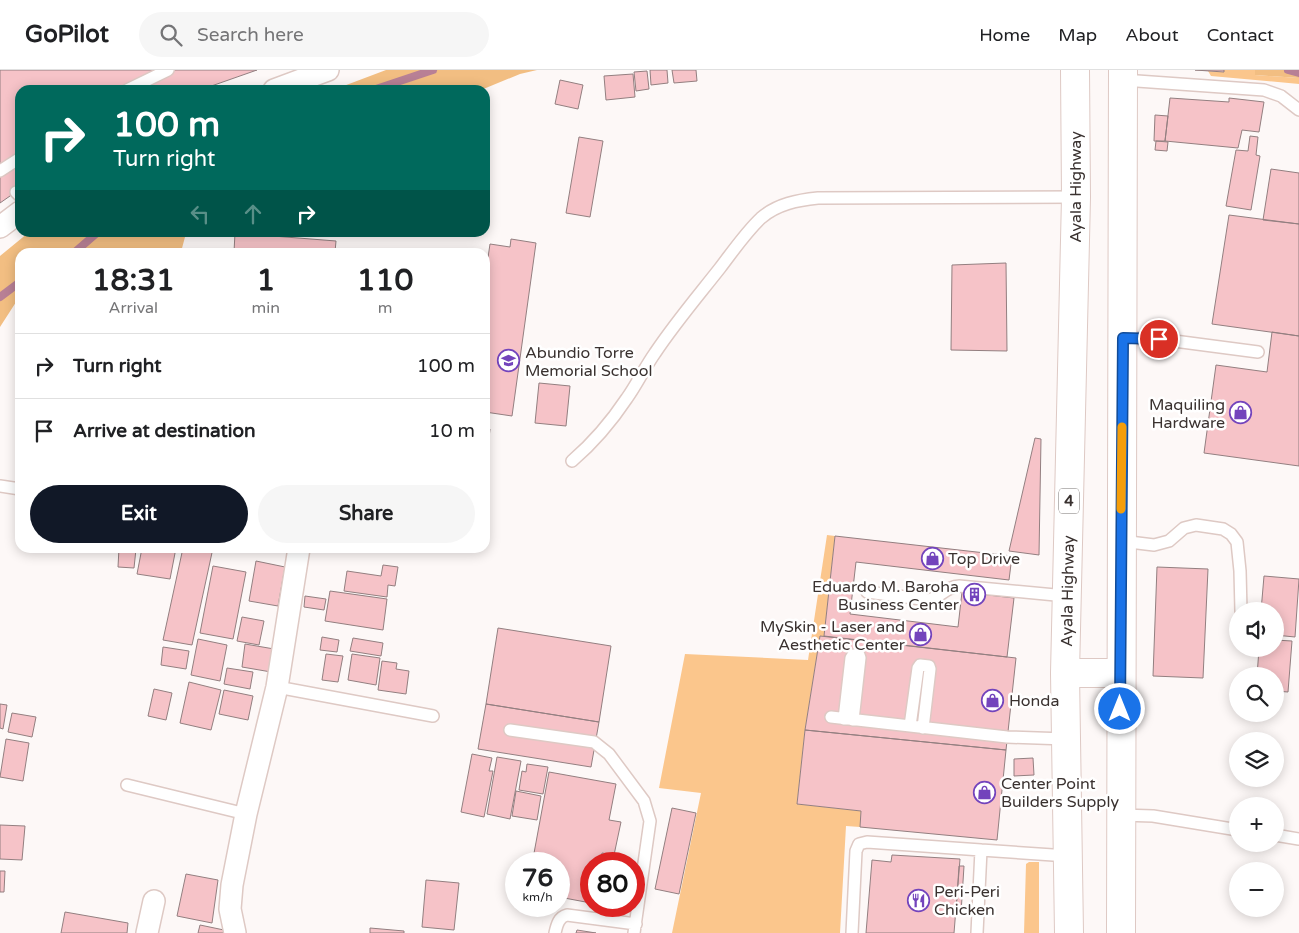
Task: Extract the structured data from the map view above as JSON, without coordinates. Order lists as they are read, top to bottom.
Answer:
{
  "streets": {
    "highway": ["Ayala Highway", "4"]
  },
  "places": {
    "school or university": ["Abundio Torre Memorial School"],
    "shop": [
      "Maquiling Hardware",
      "Top Drive",
      "MySkin - Laser and Aesthetic Center",
      "Honda",
      "Center Point Builders Supply"
    ],
    "building": ["Eduardo M. Baroha Business Center"],
    "restaurant": ["Peri-Peri Chicken"]
  },
  "page": {
    "header": "GoPilot",
    "search": "Search here",
    "nav": [
      "Home",
      "Map",
      "About",
      "Contact"
    ],
    "turn": ["100 m", "Turn right"],
    "eta": [
      "18:31",
      "Arrival",
      "1",
      "min",
      "110",
      "m"
    ],
    "list": [
      {
        "name": "Turn right",
        "value": "100 m"
      },
      {
        "name": "Arrive at destination",
        "value": "10 m"
      }
    ],
    "buttons": ["Exit", "Share"],
    "map_buttons": ["+", "−"],
    "speed": "76 km/h",
    "limit": "80"
  }
}
